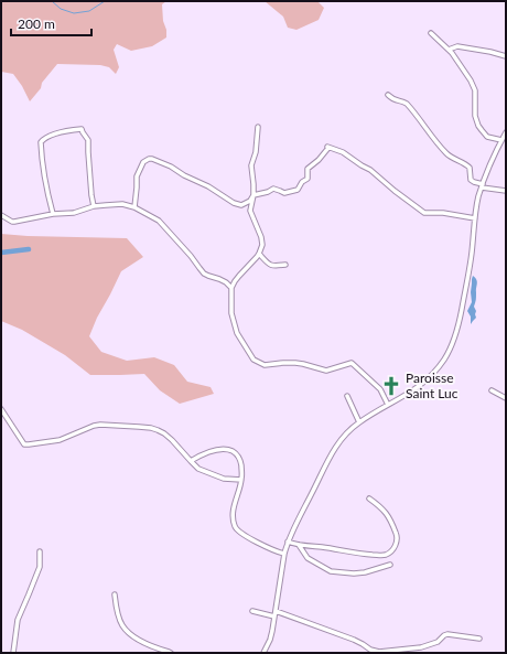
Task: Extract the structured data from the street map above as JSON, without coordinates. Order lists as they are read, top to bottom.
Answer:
{
  "places": {
    "church": ["Paroisse Saint Luc"]
  },
  "scale_bar": "200 m"
}
